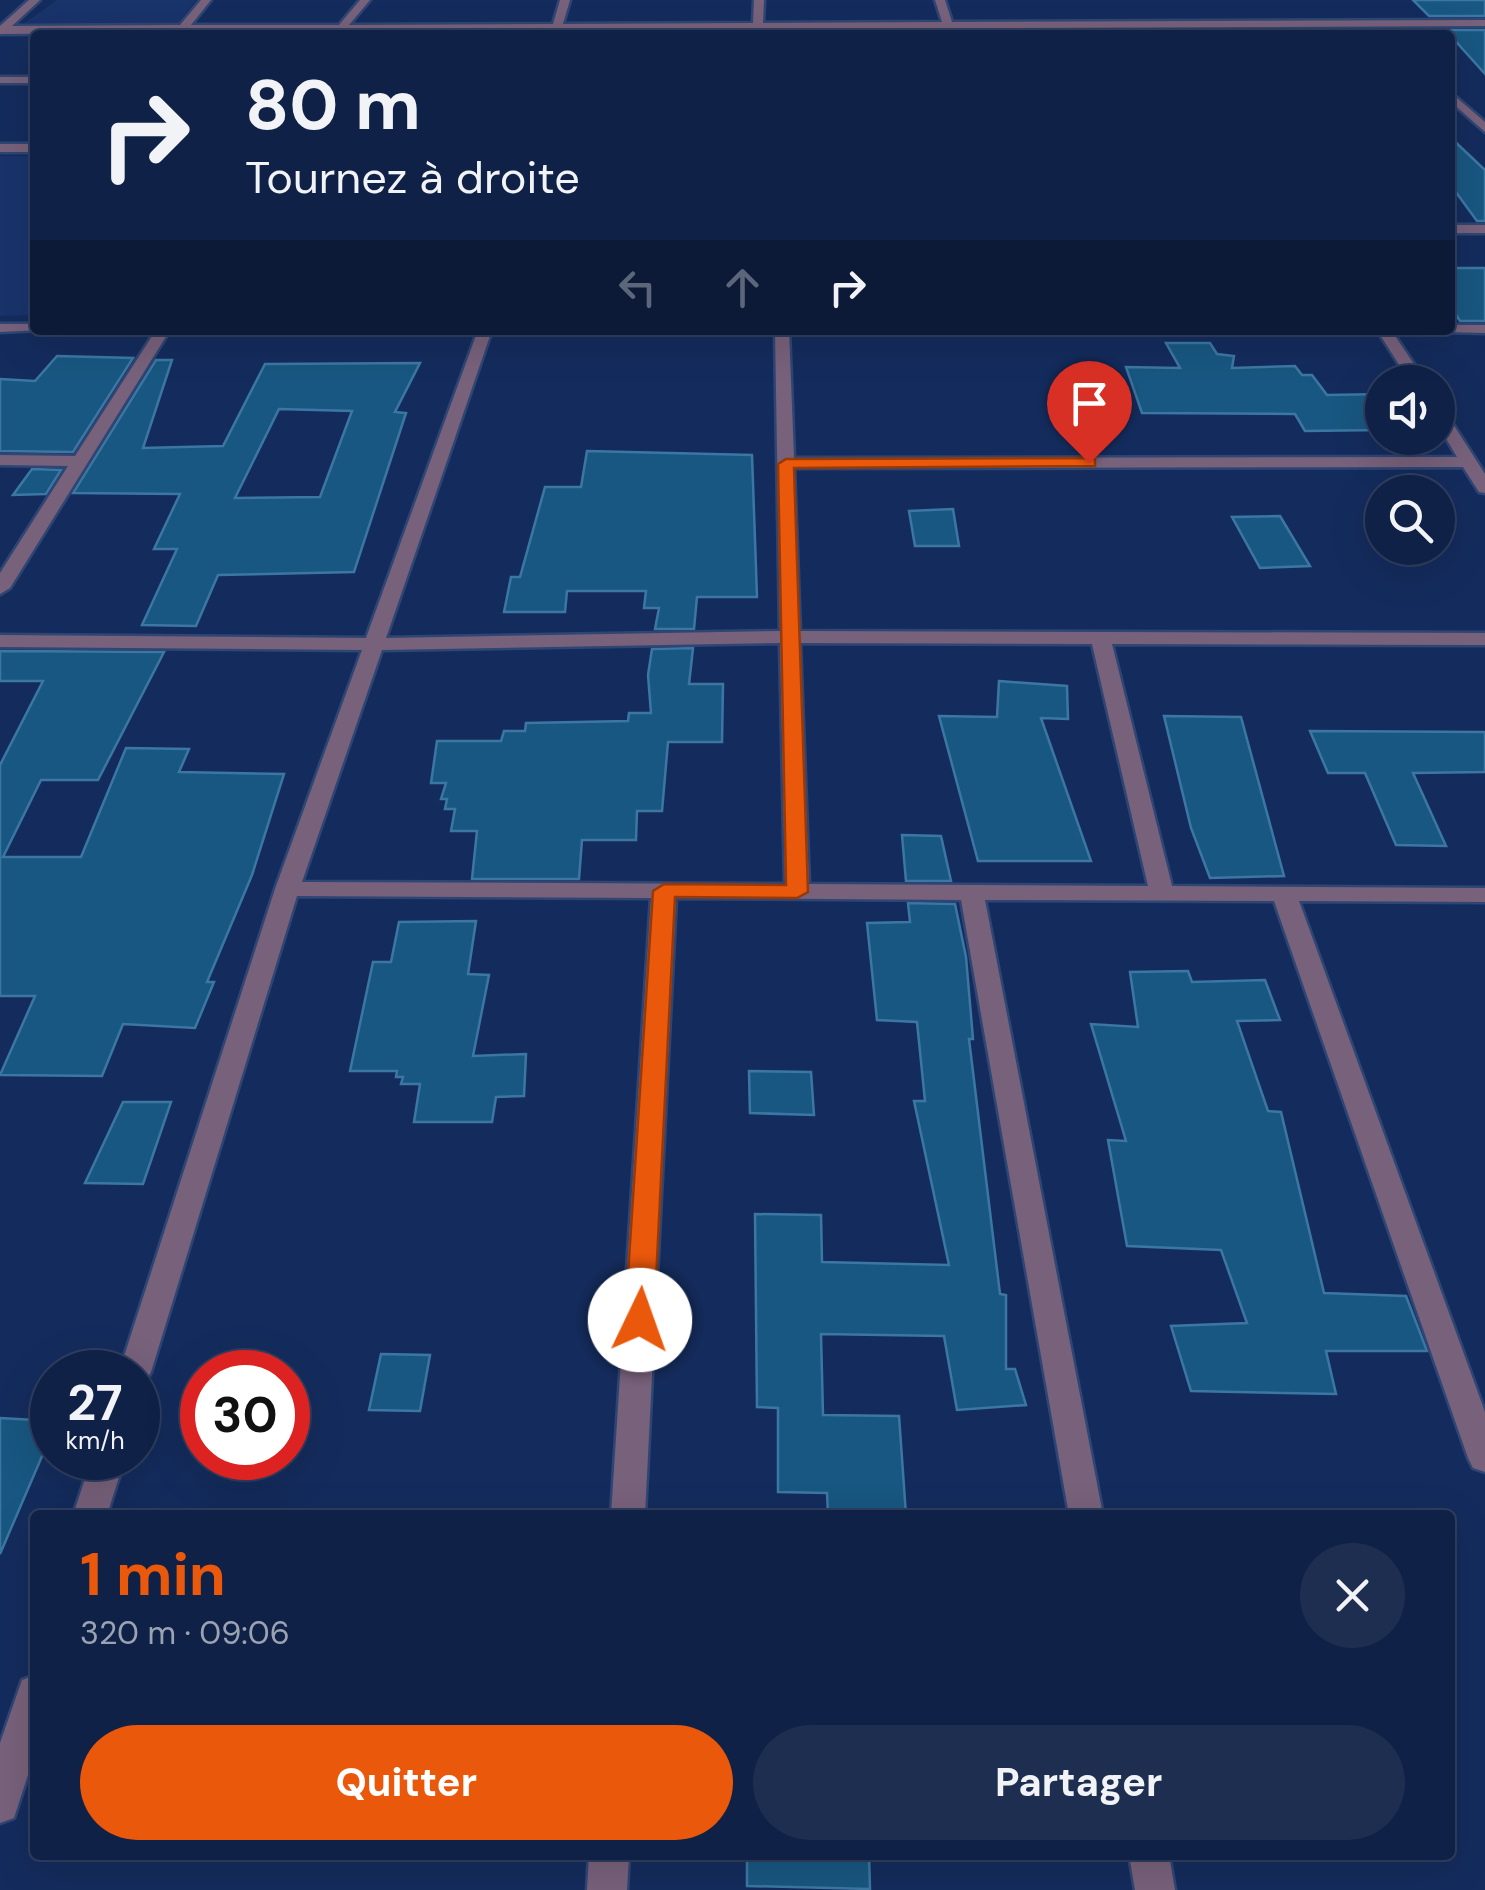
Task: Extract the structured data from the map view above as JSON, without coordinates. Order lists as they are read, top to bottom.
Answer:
{
  "page": {
    "turn": ["80 m", "Tournez à droite"],
    "speed": "27 km/h",
    "limit": "30",
    "heading": ["1 min", "320 m · 09:06"],
    "buttons": ["Quitter", "Partager"]
  }
}
